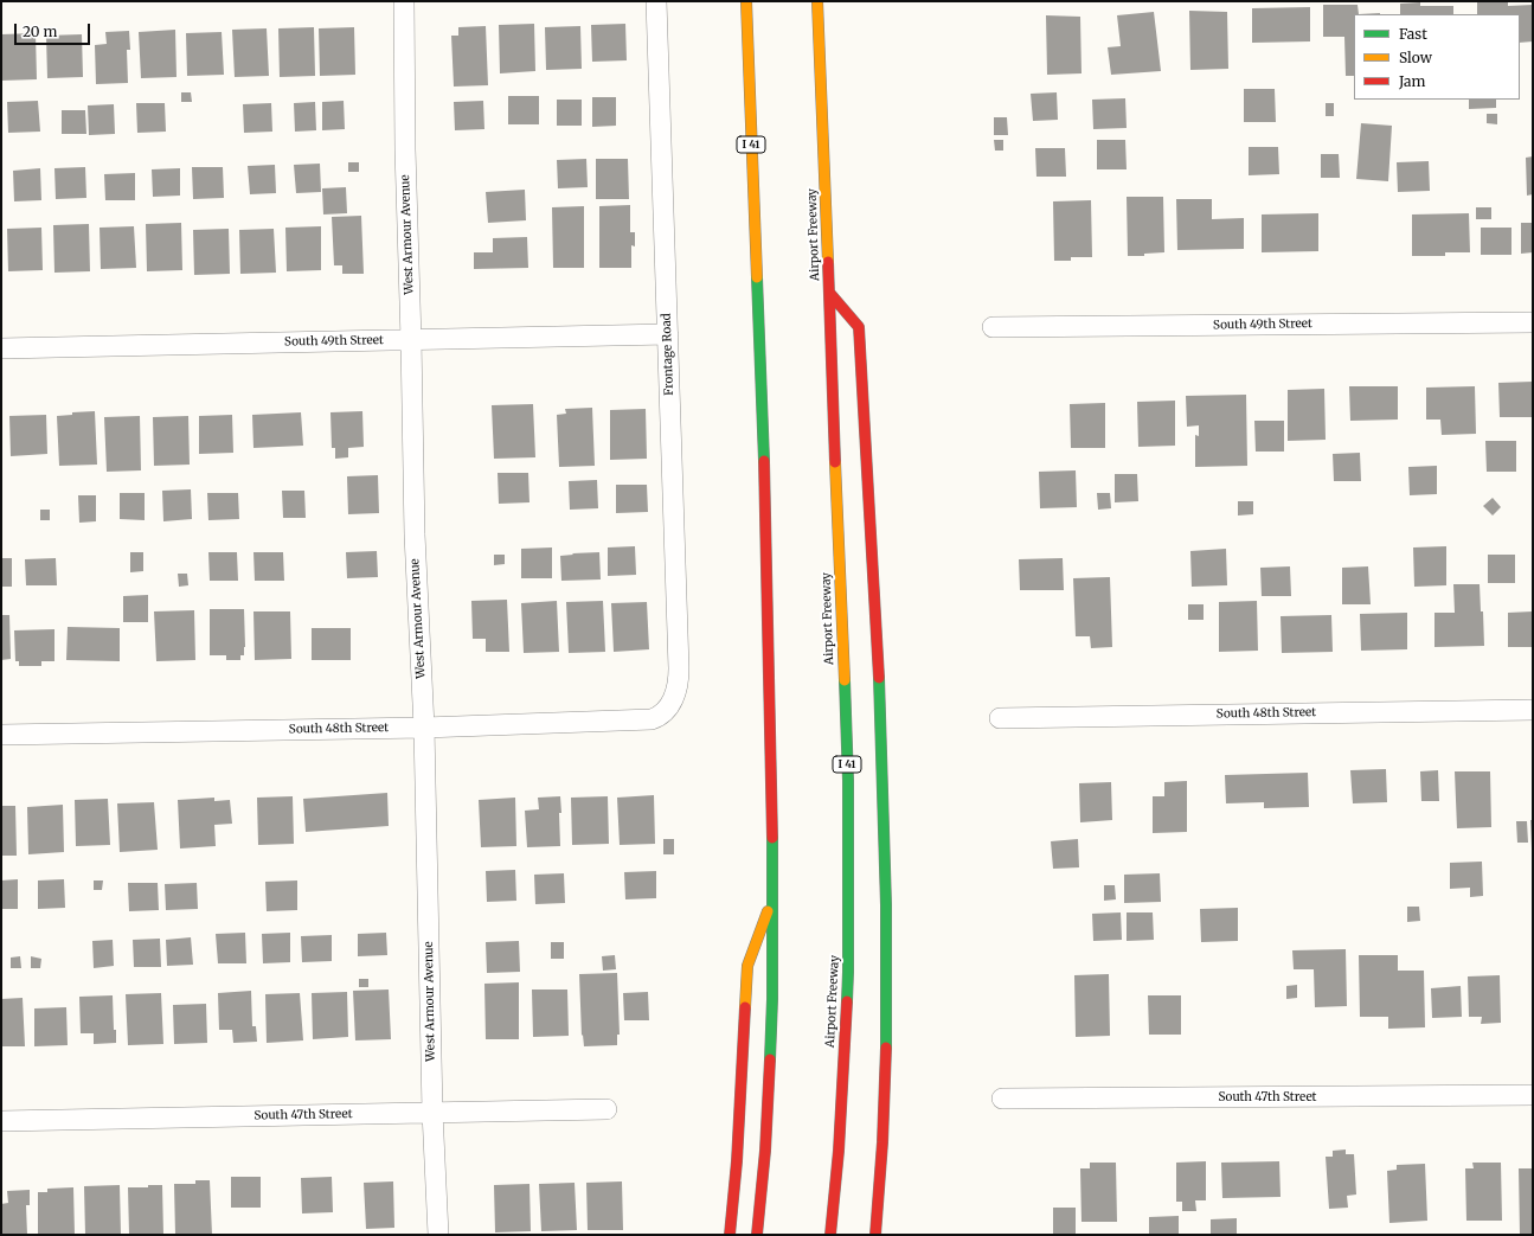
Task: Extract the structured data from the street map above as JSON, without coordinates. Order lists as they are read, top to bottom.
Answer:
{
  "streets": {
    "highway": ["I 41", "Airport Freeway"],
    "street": [
      "West Armour Avenue",
      "South 49th Street",
      "Frontage Road",
      "South 48th Street",
      "South 47th Street"
    ]
  },
  "crossings": [
    ["West Armour Avenue", "South 49th Street"],
    ["West Armour Avenue", "South 48th Street"],
    ["West Armour Avenue", "South 47th Street"],
    ["South 49th Street", "Frontage Road"],
    ["Frontage Road", "South 48th Street"]
  ],
  "legend": ["Fast", "Slow", "Jam"],
  "scale_bar": "20 m"
}
